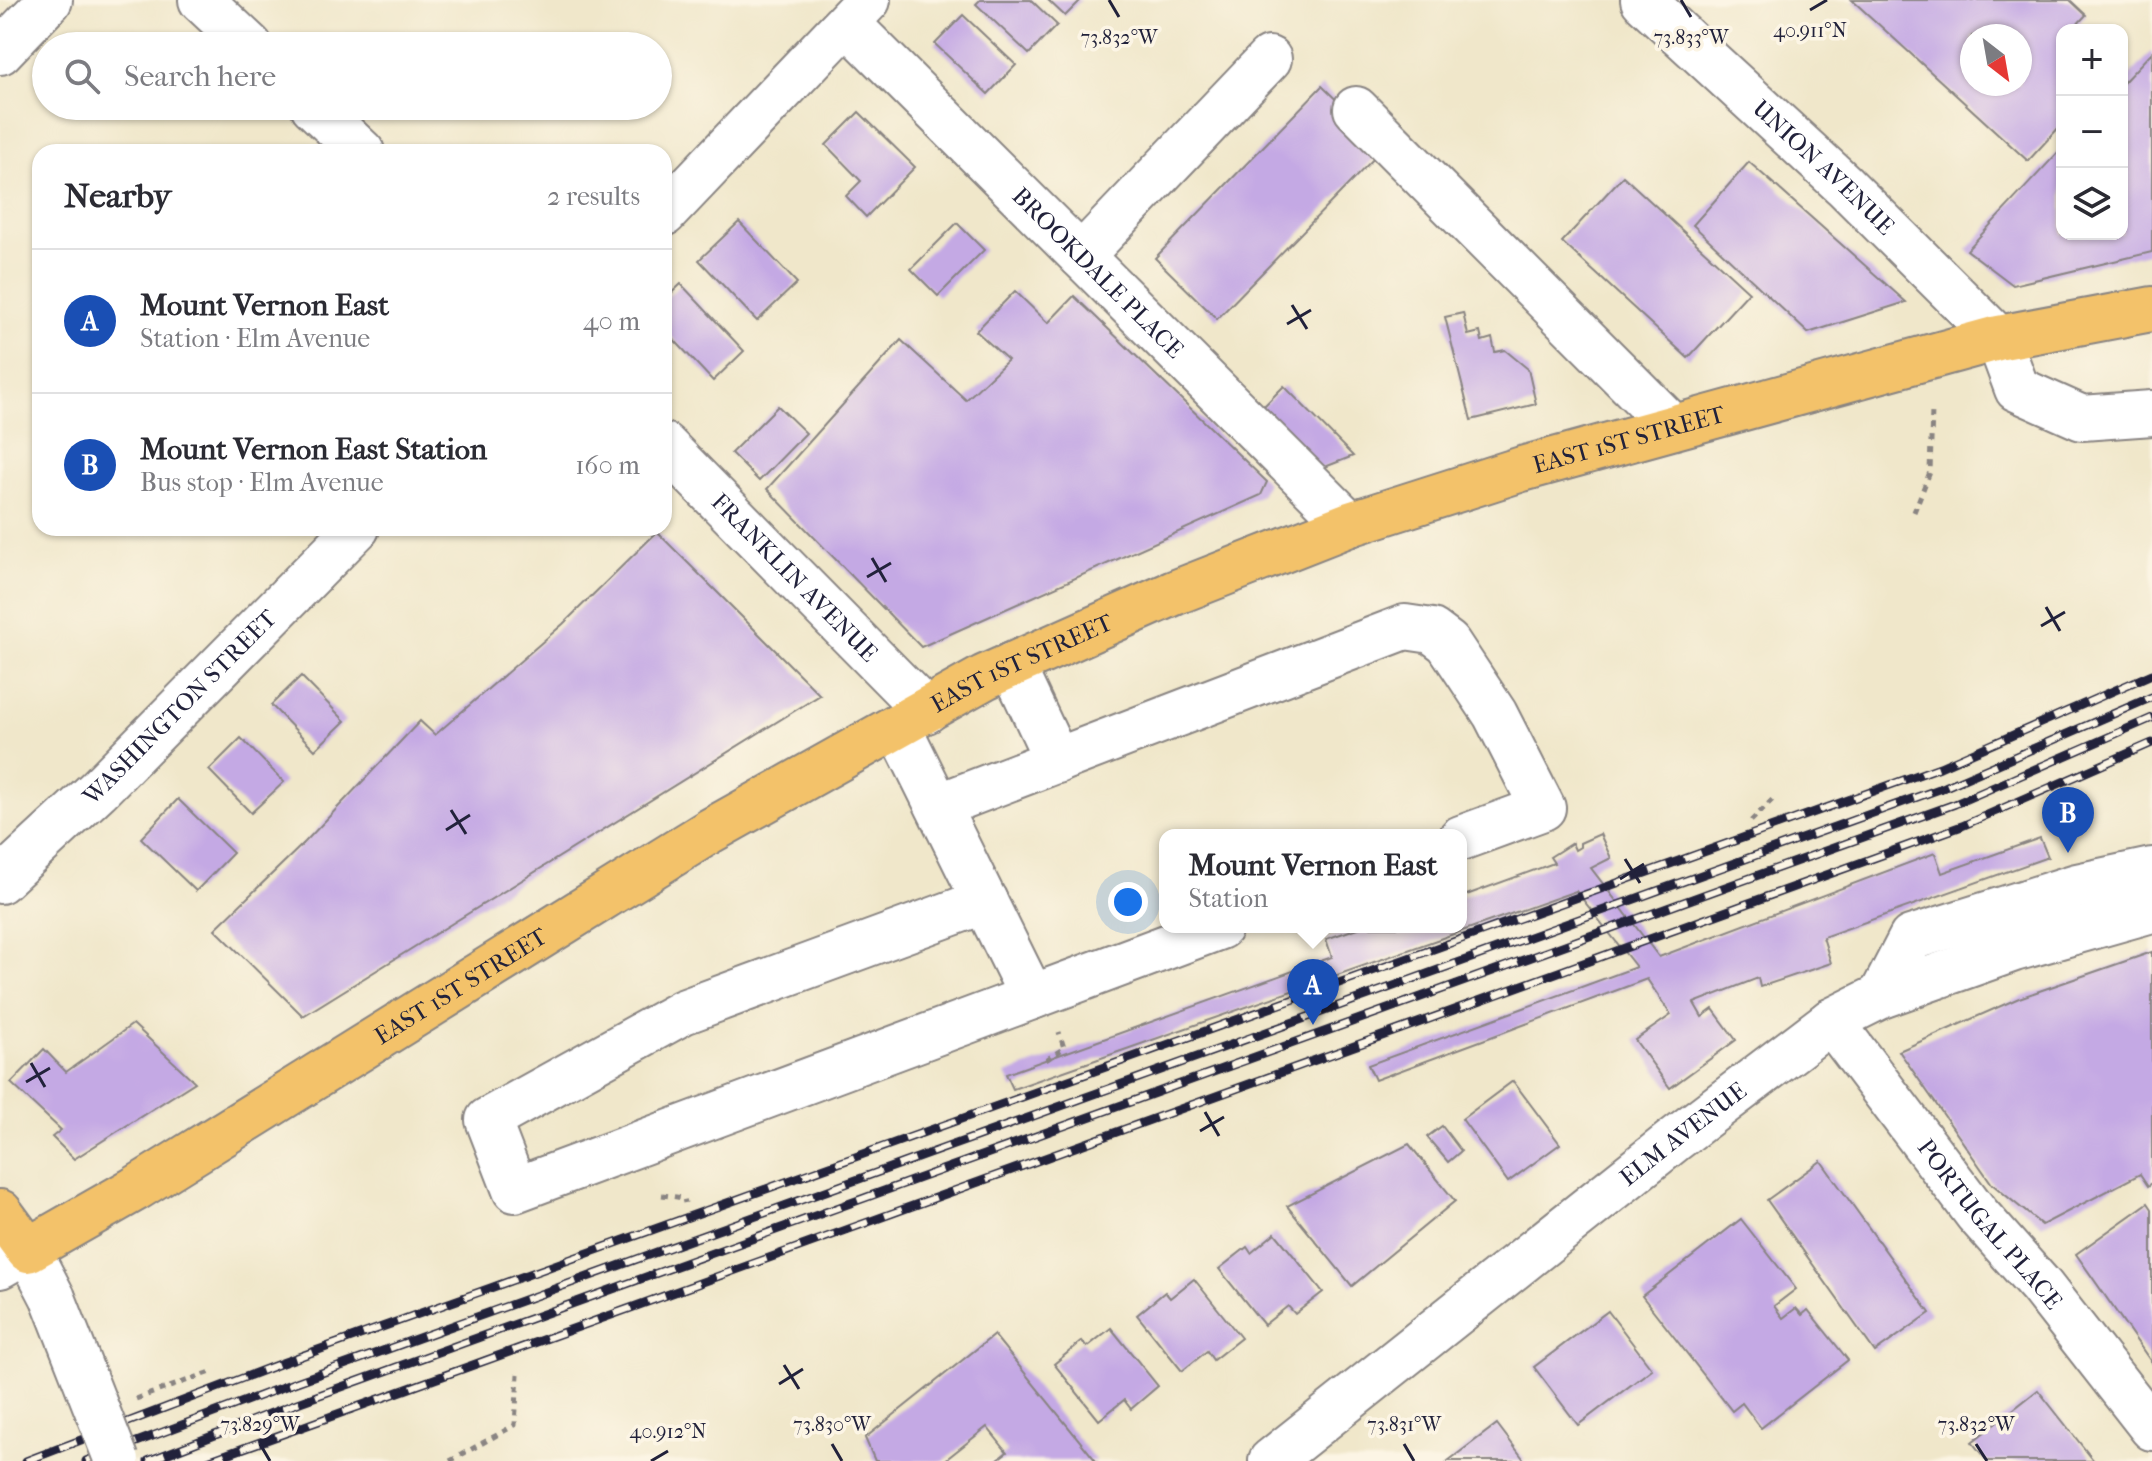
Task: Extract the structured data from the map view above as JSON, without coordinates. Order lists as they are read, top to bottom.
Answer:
{
  "streets": {
    "main road": ["EAST 1ST STREET"],
    "street": [
      "UNION AVENUE",
      "BROOKDALE PLACE",
      "FRANKLIN AVENUE",
      "WASHINGTON STREET",
      "ELM AVENUE",
      "PORTUGAL PLACE"
    ]
  },
  "crossings": [
    ["UNION AVENUE", "EAST 1ST STREET"],
    ["BROOKDALE PLACE", "EAST 1ST STREET"],
    ["EAST 1ST STREET", "FRANKLIN AVENUE"],
    ["ELM AVENUE", "PORTUGAL PLACE"]
  ],
  "north": "bottom right",
  "page": {
    "map_buttons": ["+", "−"],
    "search": "Search here",
    "heading": ["Nearby", "2 results"],
    "list": [
      {
        "mark": "A",
        "name": "Mount Vernon East",
        "note": "Station · Elm Avenue",
        "value": "40 m"
      },
      {
        "mark": "B",
        "name": "Mount Vernon East Station",
        "note": "Bus stop · Elm Avenue",
        "value": "160 m"
      }
    ],
    "pins": ["B", "A"],
    "popup": ["Mount Vernon East", "Station"]
  },
  "coordinates": [
    "40.911°N",
    "73.832°W",
    "73.833°W",
    "73.829°W",
    "73.830°W",
    "73.831°W",
    "40.912°N"
  ]
}
